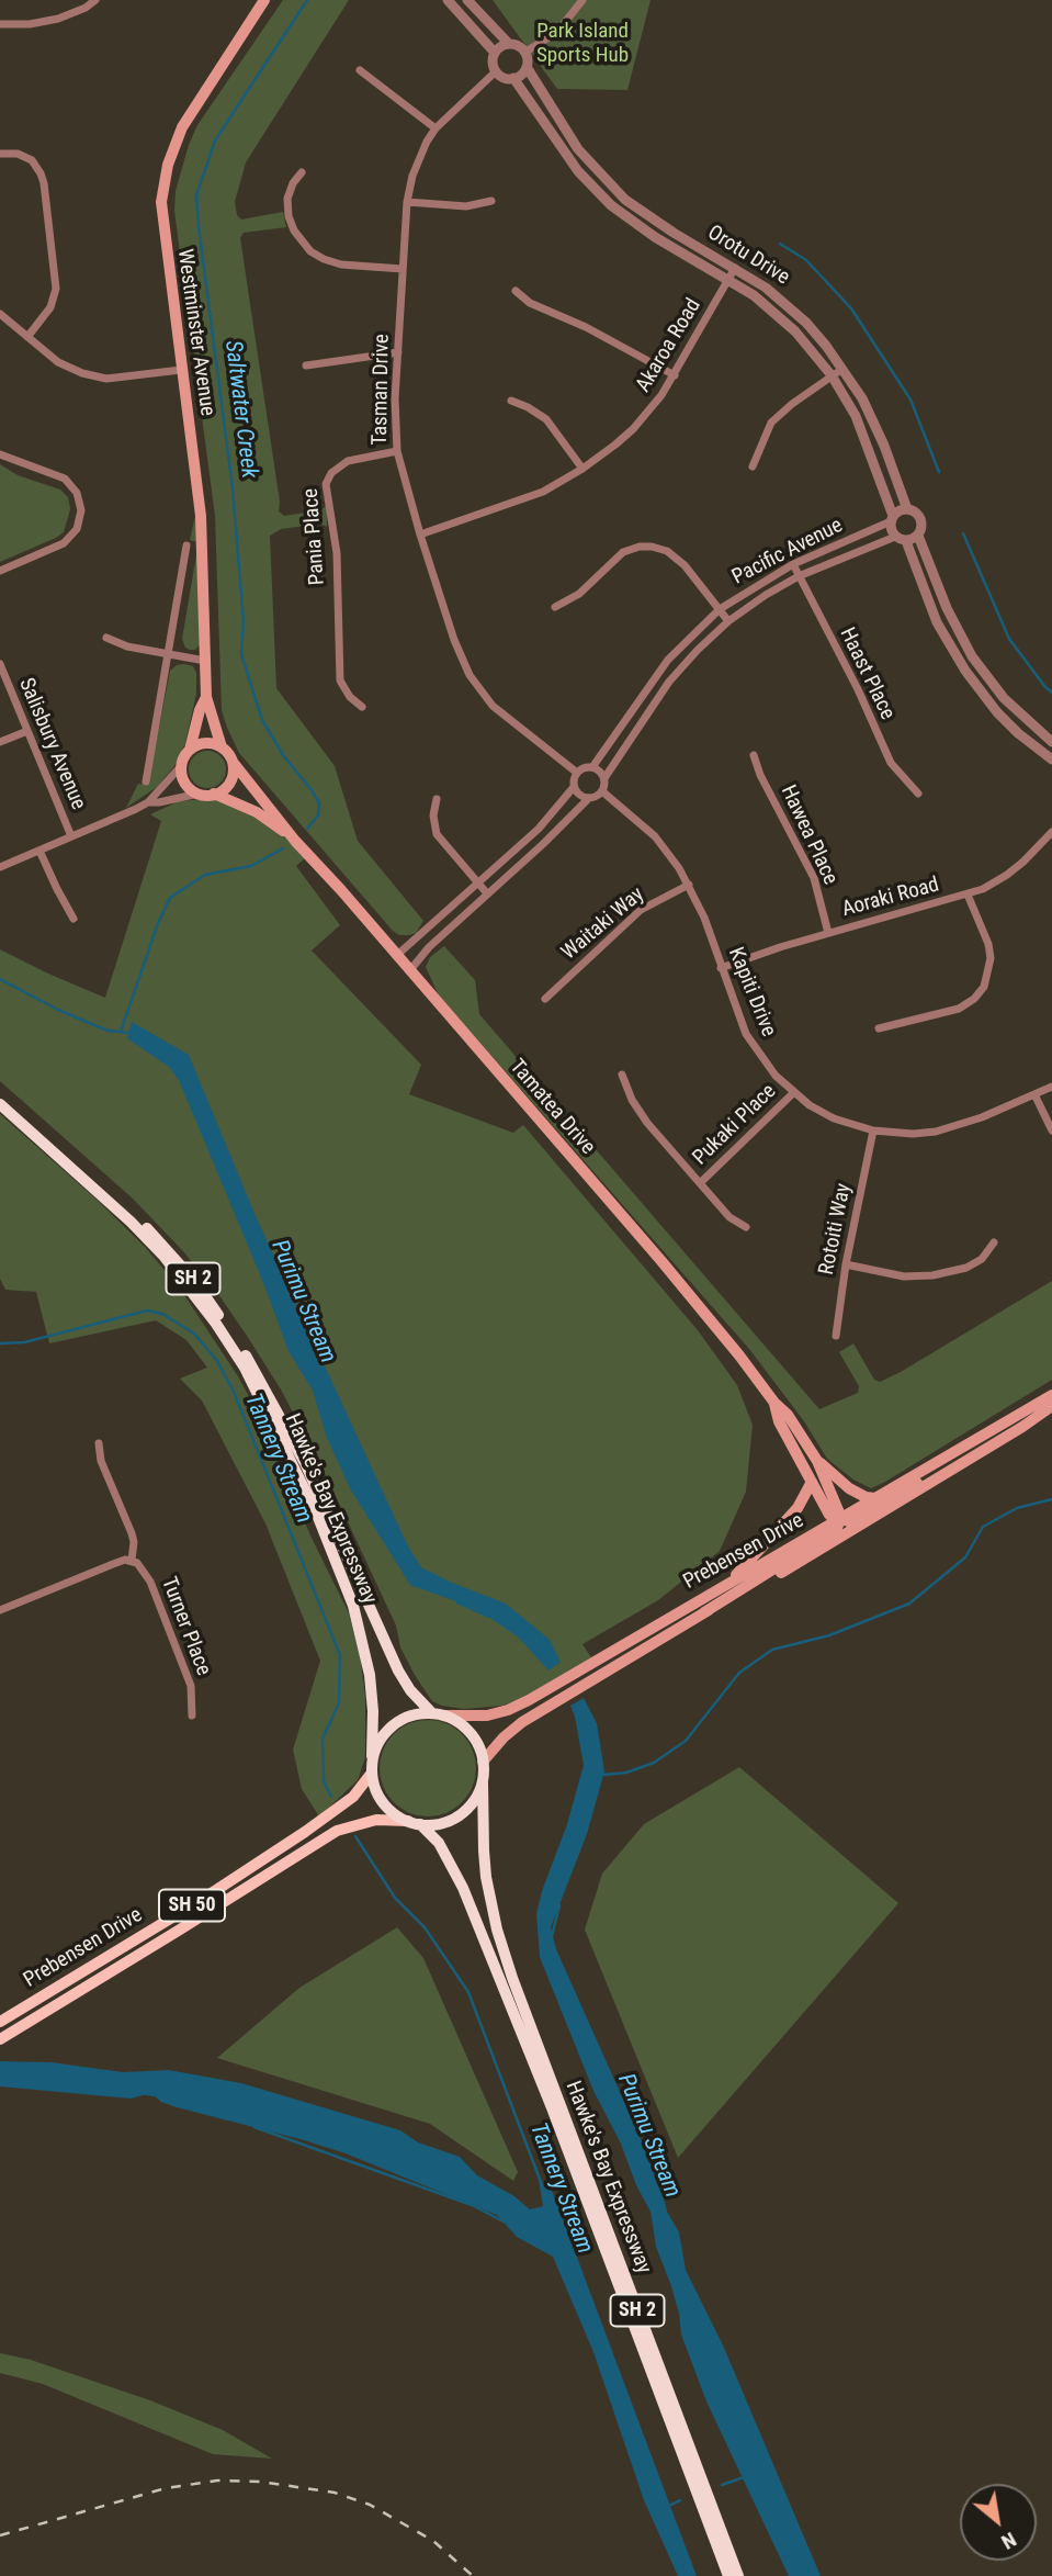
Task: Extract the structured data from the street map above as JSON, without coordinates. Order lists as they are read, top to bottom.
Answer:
{
  "streets": {
    "highway": ["SH 2", "Hawke's Bay Expressway", "SH 50"],
    "main road": ["Westminster Avenue", "Tamatea Drive", "Prebensen Drive"],
    "street": [
      "Orotu Drive",
      "Akaroa Road",
      "Tasman Drive",
      "Pania Place",
      "Pacific Avenue",
      "Haast Place",
      "Salisbury Avenue",
      "Hawea Place",
      "Aoraki Road",
      "Waitaki Way",
      "Kapiti Drive",
      "Pukaki Place",
      "Rotoiti Way",
      "Turner Place"
    ]
  },
  "crossings": [
    ["Orotu Drive", "Akaroa Road"],
    ["Orotu Drive", "Tasman Drive"],
    ["Orotu Drive", "Pacific Avenue"],
    ["Westminster Avenue", "Tamatea Drive"],
    ["Akaroa Road", "Tasman Drive"],
    ["Tasman Drive", "Pania Place"],
    ["Tasman Drive", "Pacific Avenue"],
    ["Tasman Drive", "Kapiti Drive"],
    ["Pacific Avenue", "Haast Place"],
    ["Pacific Avenue", "Kapiti Drive"],
    ["Hawea Place", "Aoraki Road"],
    ["Aoraki Road", "Kapiti Drive"],
    ["Waitaki Way", "Kapiti Drive"],
    ["Kapiti Drive", "Pukaki Place"],
    ["Kapiti Drive", "Rotoiti Way"],
    ["Tamatea Drive", "Prebensen Drive"],
    ["SH 2", "Hawke's Bay Expressway"],
    ["SH 2", "Prebensen Drive"],
    ["SH 2", "SH 50"],
    ["Hawke's Bay Expressway", "Prebensen Drive"],
    ["Hawke's Bay Expressway", "SH 50"],
    ["Prebensen Drive", "SH 50"]
  ],
  "water": ["Saltwater Creek", "Purimu Stream", "Tannery Stream"],
  "parks": ["Park Island Sports Hub"],
  "north": "bottom right"
}
